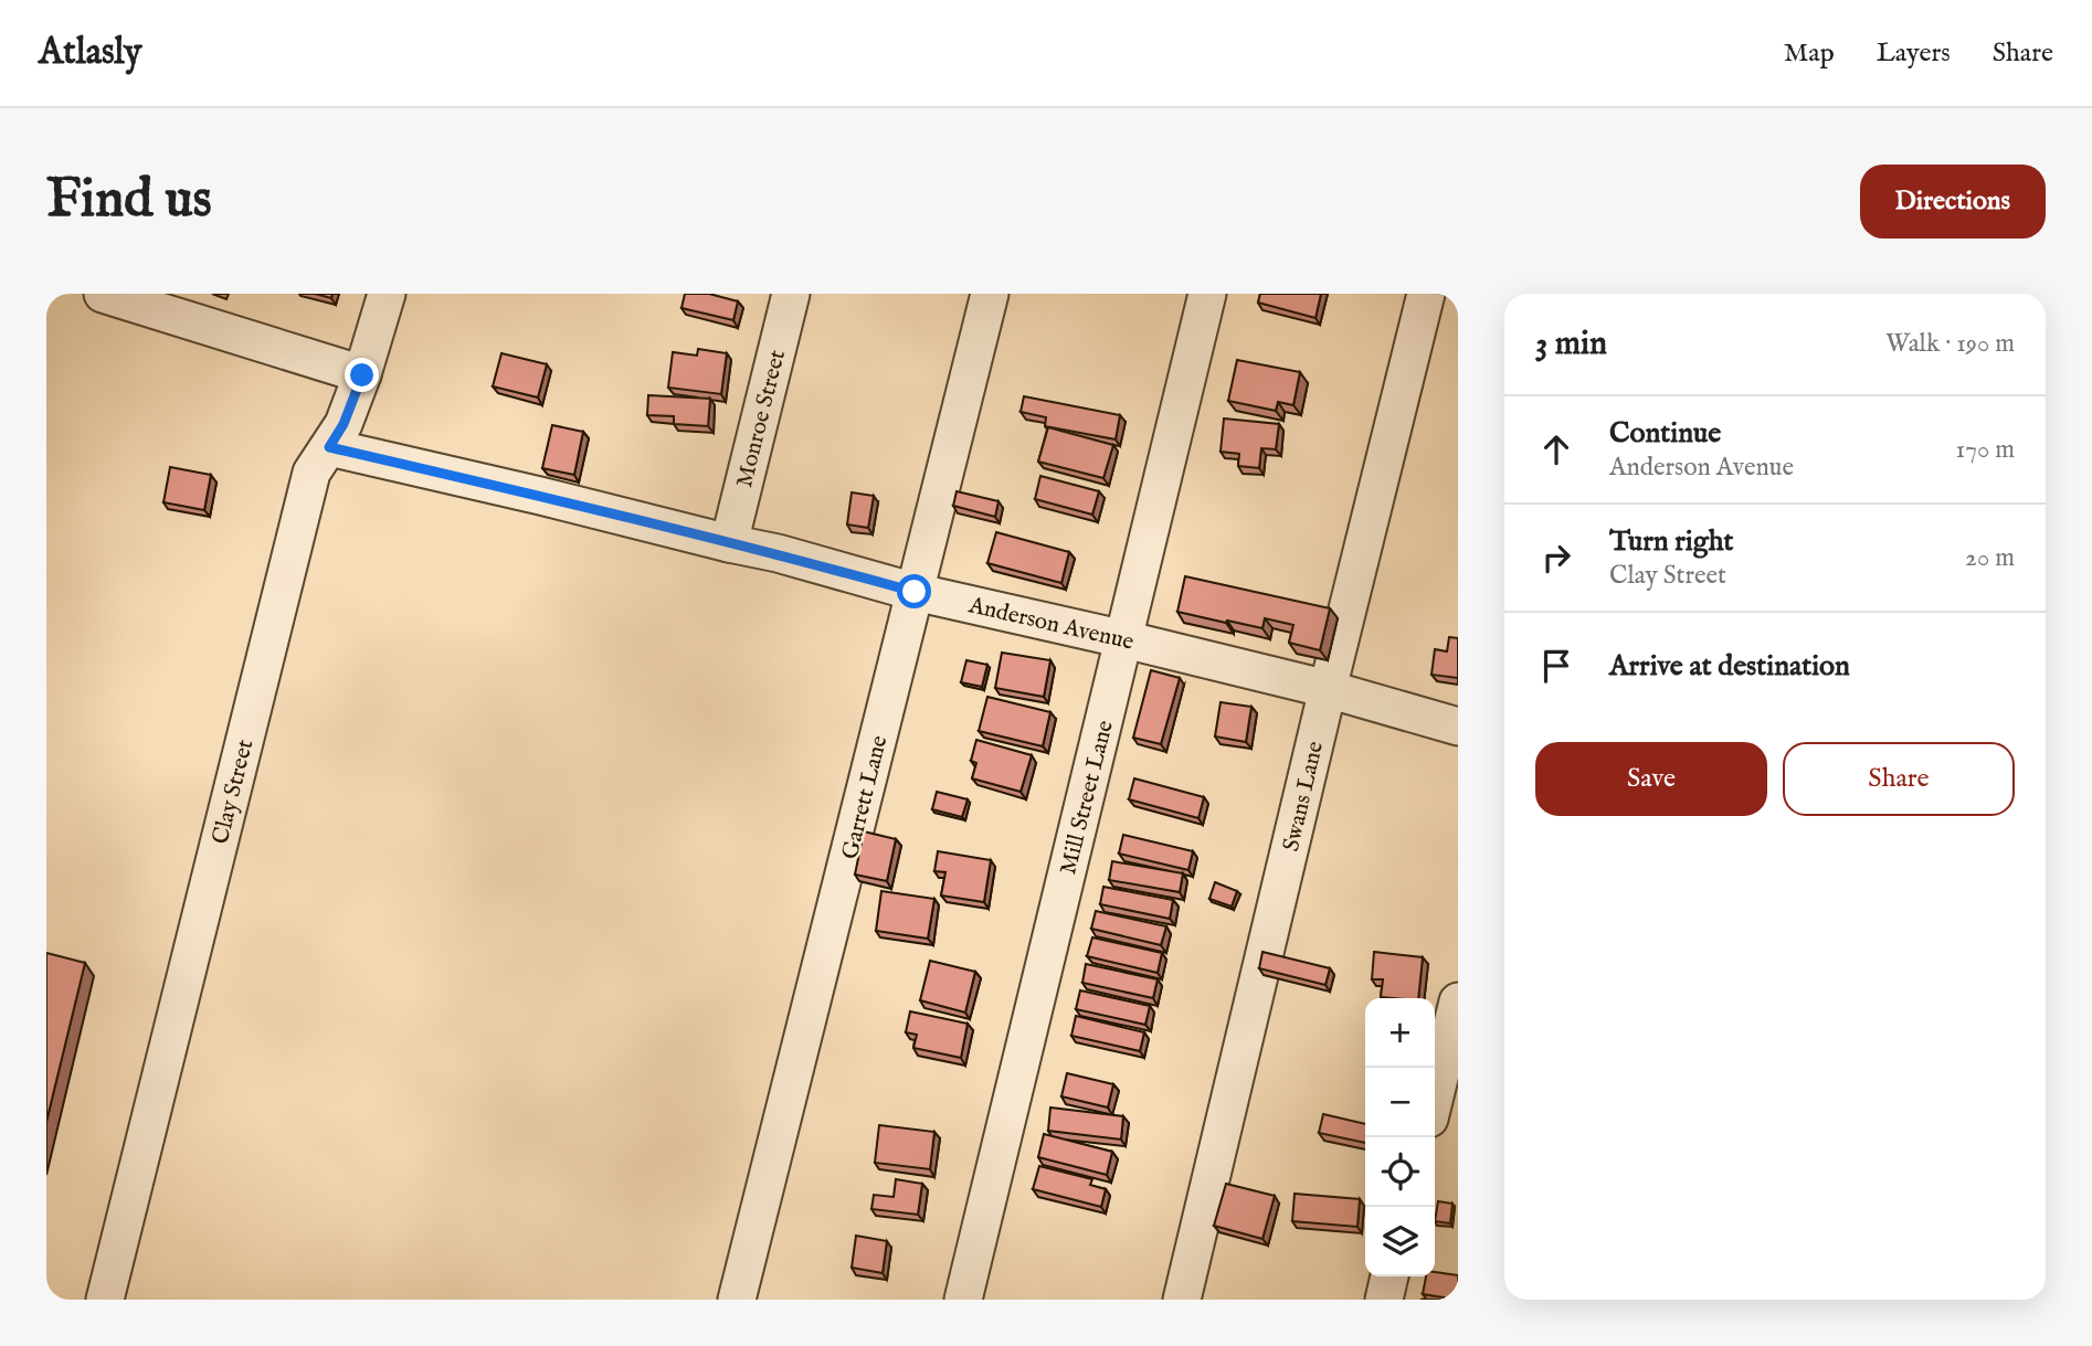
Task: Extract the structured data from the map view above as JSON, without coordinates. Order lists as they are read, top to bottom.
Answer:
{
  "streets": {
    "street": [
      "Monroe Street",
      "Anderson Avenue",
      "Clay Street",
      "Swans Lane",
      "Garrett Lane",
      "Mill Street Lane"
    ]
  },
  "crossings": [
    ["Monroe Street", "Anderson Avenue"],
    ["Anderson Avenue", "Clay Street"],
    ["Anderson Avenue", "Swans Lane"],
    ["Anderson Avenue", "Garrett Lane"],
    ["Anderson Avenue", "Mill Street Lane"]
  ],
  "page": {
    "header": "Atlasly",
    "nav": ["Map", "Layers", "Share"],
    "buttons": [
      "Directions",
      ["Save", "Share"]
    ],
    "title": "Find us",
    "heading": ["3 min", "Walk · 190 m"],
    "list": [
      ["Continue", "Anderson Avenue", "170 m"],
      ["Turn right", "Clay Street", "20 m"],
      "Arrive at destination"
    ],
    "map_buttons": ["+", "−"]
  }
}
